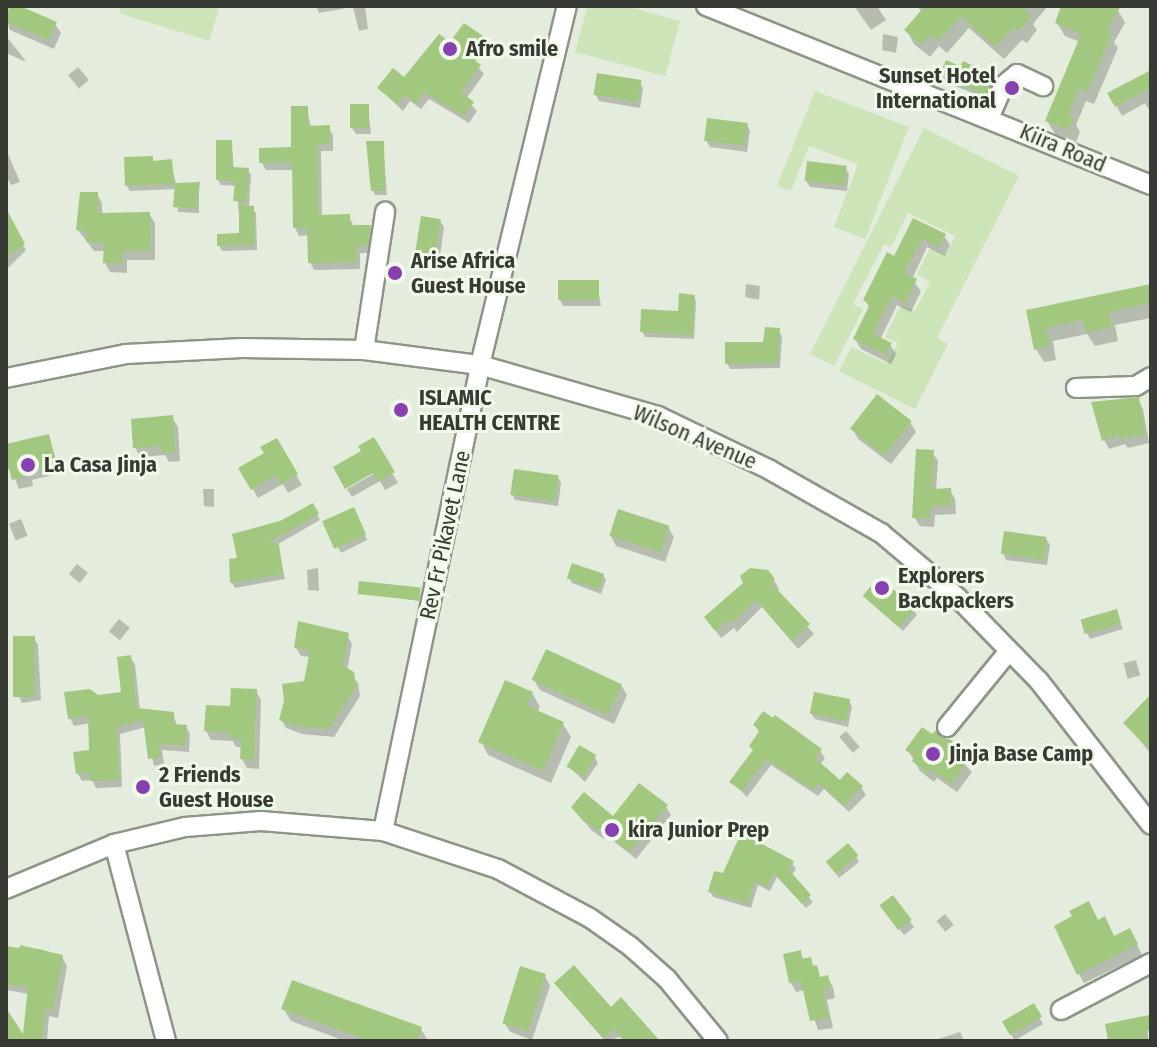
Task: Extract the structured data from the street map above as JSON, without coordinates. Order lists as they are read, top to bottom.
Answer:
{
  "streets": {
    "street": ["Kiira Road", "Wilson Avenue", "Rev Fr Pikavet Lane"]
  },
  "crossings": [
    ["Wilson Avenue", "Rev Fr Pikavet Lane"]
  ],
  "places": [
    "Afro smile",
    "Sunset Hotel International",
    "Arise Africa Guest House",
    "ISLAMIC HEALTH CENTRE",
    "La Casa Jinja",
    "Explorers Backpackers",
    "Jinja Base Camp",
    "2 Friends Guest House",
    "kira Junior Prep"
  ]
}
